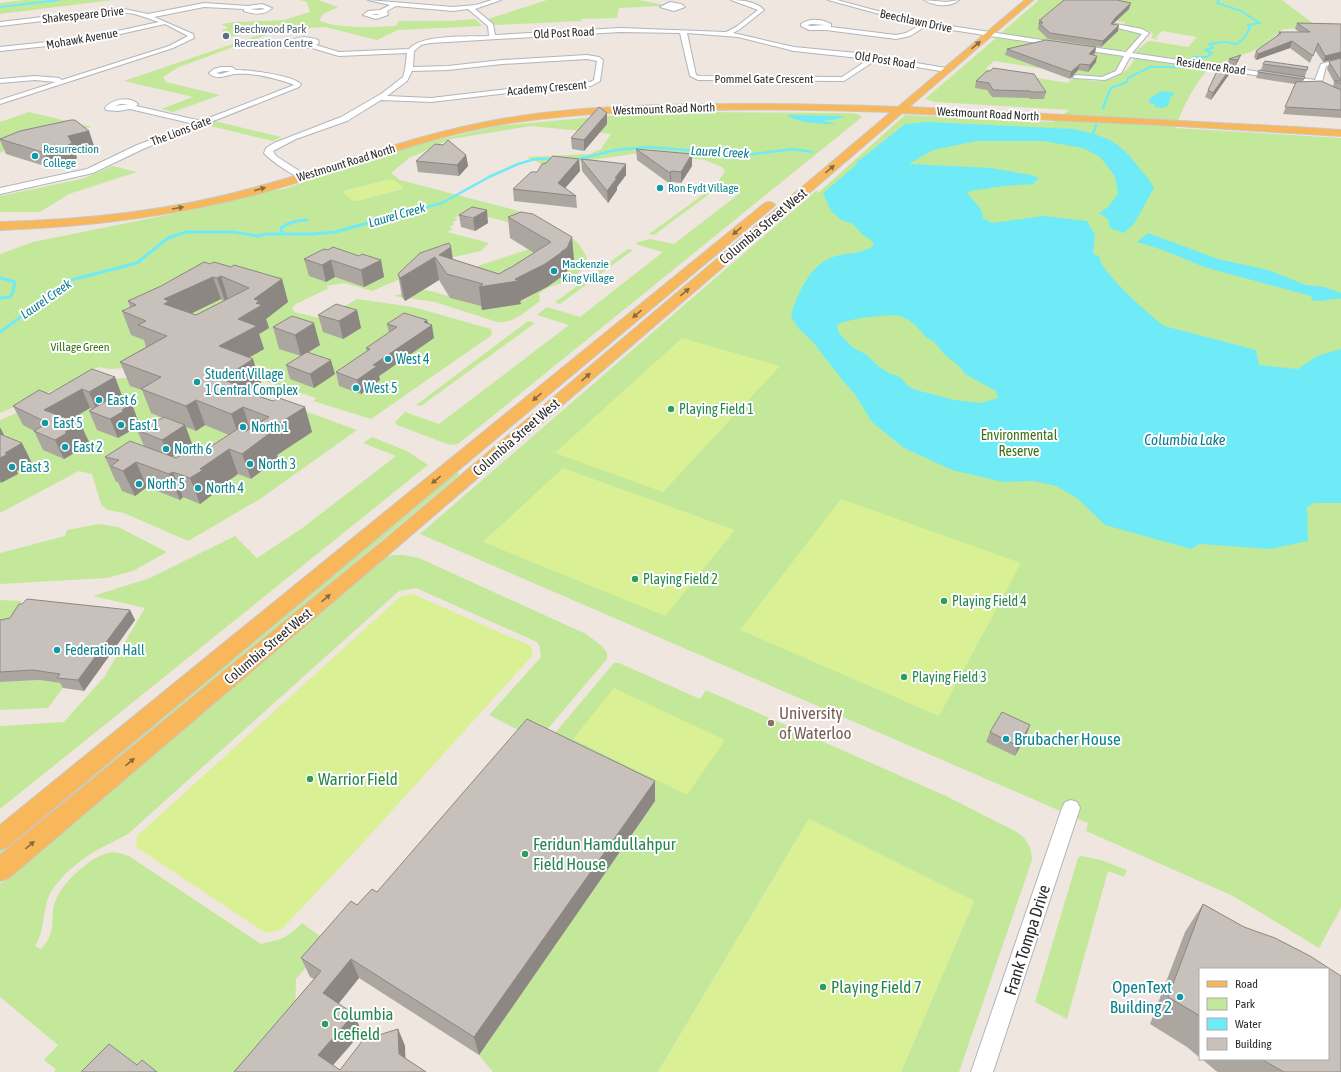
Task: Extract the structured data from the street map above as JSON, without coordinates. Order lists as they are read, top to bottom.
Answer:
{
  "streets": {
    "main road": ["Westmount Road North", "Columbia Street West"],
    "street": [
      "Shakespeare Drive",
      "Beechlawn Drive",
      "Old Post Road",
      "Mohawk Avenue",
      "Residence Road",
      "Pommel Gate Crescent",
      "Academy Crescent",
      "The Lions Gate",
      "Frank Tompa Drive"
    ]
  },
  "crossings": [
    ["Shakespeare Drive", "Mohawk Avenue"],
    ["Beechlawn Drive", "Residence Road"],
    ["Old Post Road", "Pommel Gate Crescent"],
    ["Old Post Road", "Columbia Street West"],
    ["Residence Road", "Columbia Street West"],
    ["Westmount Road North", "Columbia Street West"]
  ],
  "water": ["Laurel Creek", "Columbia Lake"],
  "parks": ["Village Green", "Environmental Reserve"],
  "places": [
    "Beechwood Park Recreation Centre",
    "Resurrection College",
    "Ron Eydt Village",
    "Mackenzie King Village",
    "West 4",
    "Student Village 1 Central Complex",
    "West 5",
    "East 6",
    "Playing Field 1",
    "East 5",
    "East 1",
    "North 1",
    "East 2",
    "North 6",
    "North 3",
    "East 3",
    "North 5",
    "North 4",
    "Playing Field 2",
    "Playing Field 4",
    "Federation Hall",
    "Playing Field 3",
    "University of Waterloo",
    "Brubacher House",
    "Warrior Field",
    "Feridun Hamdullahpur Field House",
    "Playing Field 7",
    "OpenText Building 2",
    "Columbia Icefield"
  ],
  "legend": [
    "Road",
    "Park",
    "Water",
    "Building"
  ]
}
